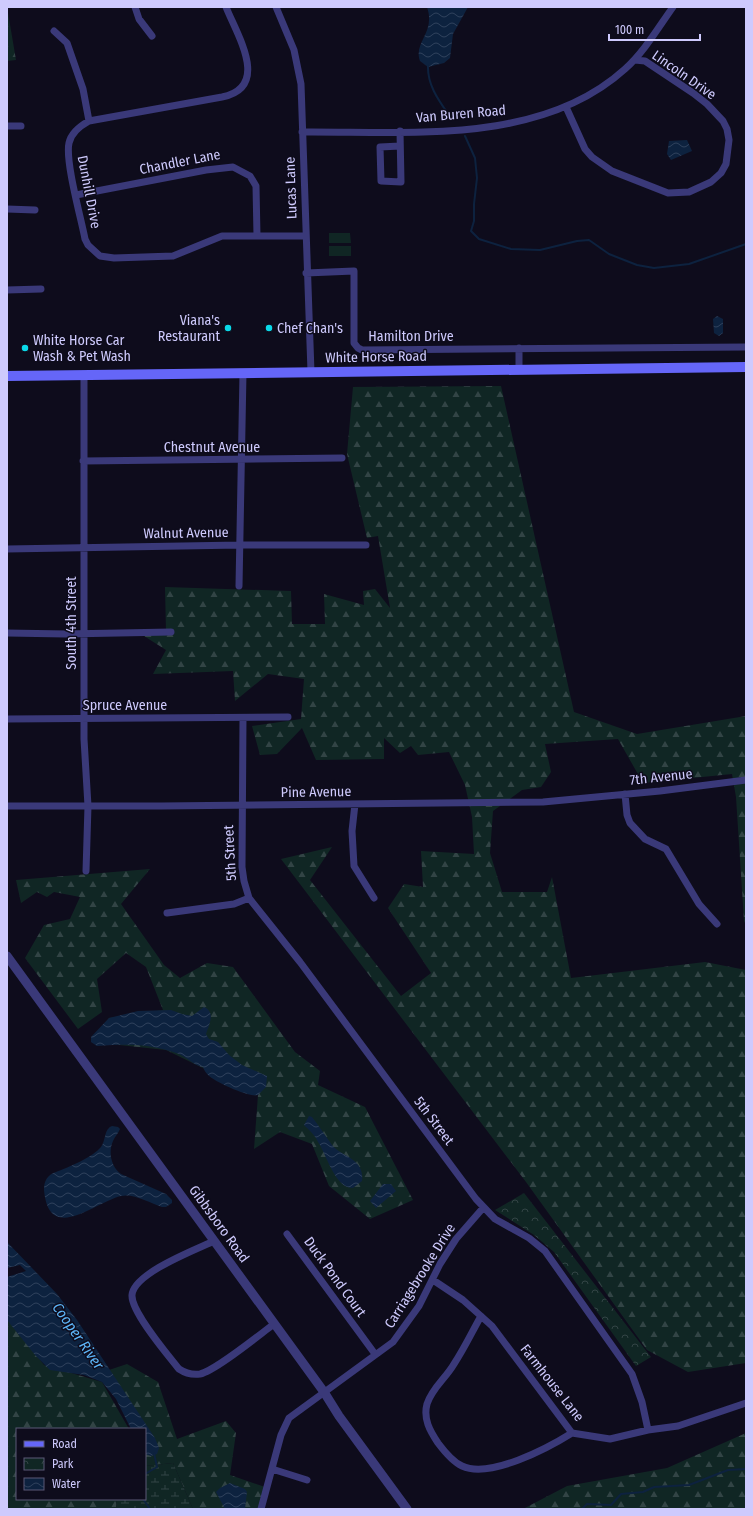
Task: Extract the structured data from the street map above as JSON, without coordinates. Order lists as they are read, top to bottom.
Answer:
{
  "streets": {
    "main road": ["White Horse Road"],
    "street": [
      "Lincoln Drive",
      "Van Buren Road",
      "Chandler Lane",
      "Lucas Lane",
      "Dunhill Drive",
      "Hamilton Drive",
      "Chestnut Avenue",
      "Walnut Avenue",
      "South 4th Street",
      "Spruce Avenue",
      "7th Avenue",
      "Pine Avenue",
      "5th Street",
      "Gibbsboro Road",
      "Carriagebrooke Drive",
      "Duck Pond Court",
      "Farmhouse Lane"
    ]
  },
  "crossings": [
    ["Lincoln Drive", "Van Buren Road"],
    ["Van Buren Road", "Lucas Lane"],
    ["Chandler Lane", "Dunhill Drive"],
    ["Lucas Lane", "Dunhill Drive"],
    ["Lucas Lane", "Hamilton Drive"],
    ["Lucas Lane", "White Horse Road"],
    ["White Horse Road", "South 4th Street"],
    ["Chestnut Avenue", "South 4th Street"],
    ["Walnut Avenue", "South 4th Street"],
    ["South 4th Street", "Spruce Avenue"],
    ["South 4th Street", "Pine Avenue"],
    ["Spruce Avenue", "5th Street"],
    ["7th Avenue", "Pine Avenue"],
    ["Pine Avenue", "5th Street"],
    ["5th Street", "Carriagebrooke Drive"],
    ["5th Street", "Farmhouse Lane"],
    ["Gibbsboro Road", "Carriagebrooke Drive"],
    ["Carriagebrooke Drive", "Duck Pond Court"],
    ["Carriagebrooke Drive", "Farmhouse Lane"]
  ],
  "water": ["Cooper River"],
  "places": ["Viana's Restaurant", "Chef Chan's", "White Horse Car Wash & Pet Wash"],
  "legend": ["Road", "Park", "Water"],
  "scale_bar": "100 m"
}
